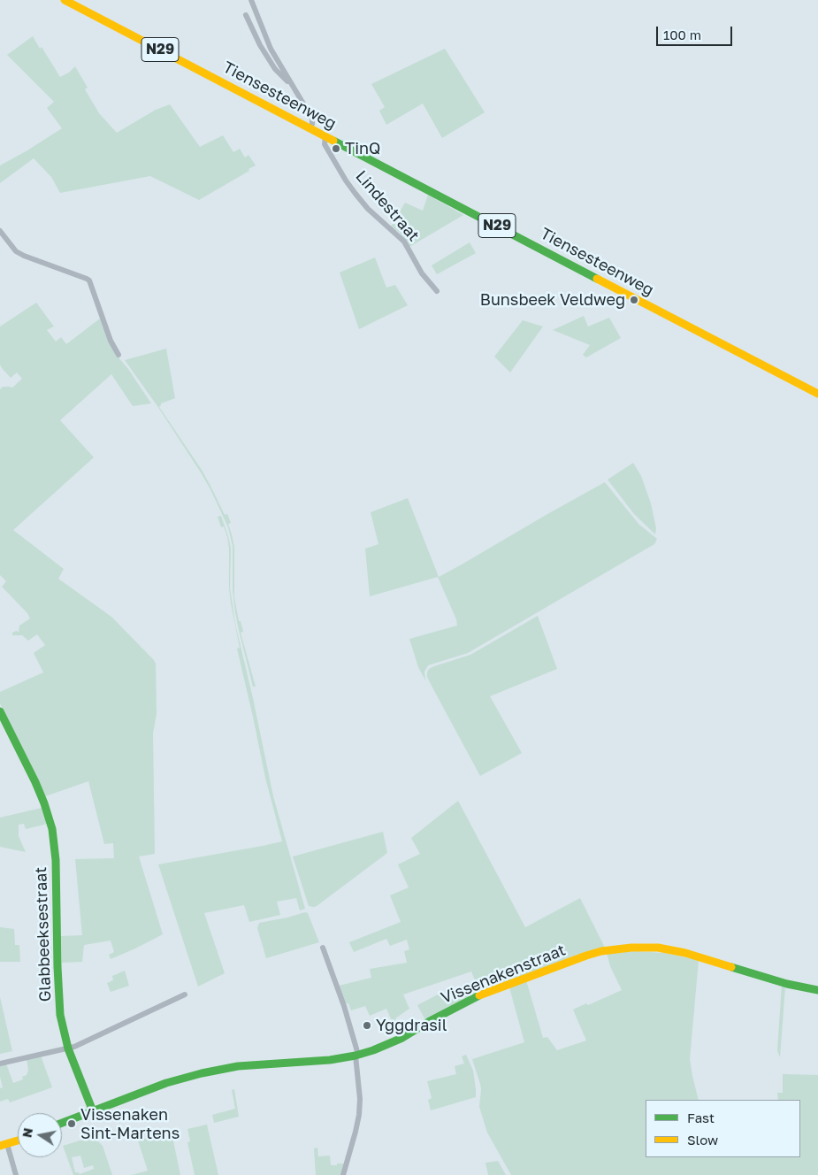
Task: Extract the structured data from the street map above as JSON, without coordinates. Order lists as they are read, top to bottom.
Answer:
{
  "streets": {
    "street": [
      "N29",
      "Tiensesteenweg",
      "Lindestraat",
      "Glabbeeksestraat",
      "Vissenakenstraat"
    ]
  },
  "crossings": [
    ["Tiensesteenweg", "Lindestraat"],
    ["Glabbeeksestraat", "Vissenakenstraat"]
  ],
  "places": [
    "TinQ",
    "Bunsbeek Veldweg",
    "Yggdrasil",
    "Vissenaken Sint-Martens"
  ],
  "legend": ["Fast", "Slow"],
  "scale_bar": "100 m",
  "north": "left"
}
